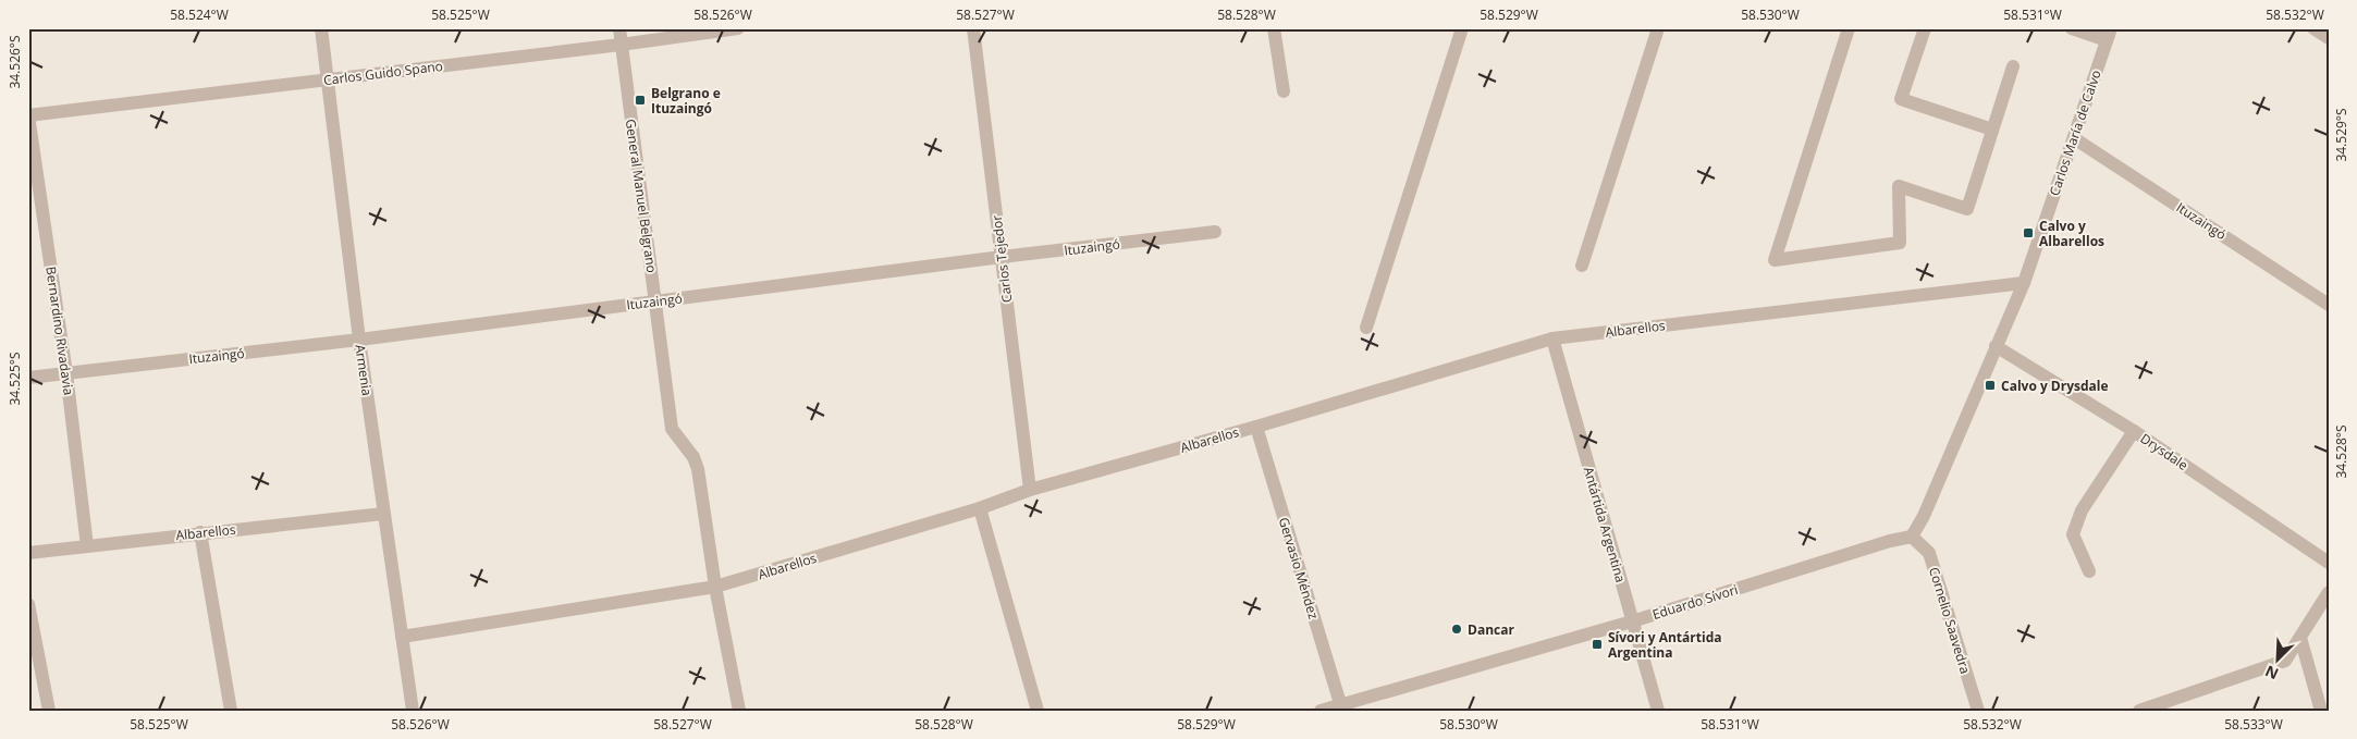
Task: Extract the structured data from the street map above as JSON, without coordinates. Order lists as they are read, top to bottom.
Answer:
{
  "streets": {
    "street": [
      "Carlos Guido Spano",
      "Carlos María de Calvo",
      "General Manuel Belgrano",
      "Ituzaingó",
      "Carlos Tejedor",
      "Albarellos",
      "Bernardino Rivadavia",
      "Armenia",
      "Drysdale",
      "Antártida Argentina",
      "Gervasio Méndez",
      "Eduardo Sívori",
      "Cornelio Saavedra"
    ]
  },
  "crossings": [
    ["Carlos Guido Spano", "General Manuel Belgrano"],
    ["Carlos Guido Spano", "Bernardino Rivadavia"],
    ["Carlos Guido Spano", "Armenia"],
    ["Carlos María de Calvo", "Ituzaingó"],
    ["Carlos María de Calvo", "Albarellos"],
    ["Carlos María de Calvo", "Drysdale"],
    ["Carlos María de Calvo", "Eduardo Sívori"],
    ["Carlos María de Calvo", "Cornelio Saavedra"],
    ["General Manuel Belgrano", "Ituzaingó"],
    ["General Manuel Belgrano", "Albarellos"],
    ["Ituzaingó", "Carlos Tejedor"],
    ["Ituzaingó", "Bernardino Rivadavia"],
    ["Ituzaingó", "Armenia"],
    ["Carlos Tejedor", "Albarellos"],
    ["Albarellos", "Bernardino Rivadavia"],
    ["Albarellos", "Armenia"],
    ["Albarellos", "Antártida Argentina"],
    ["Albarellos", "Gervasio Méndez"],
    ["Antártida Argentina", "Eduardo Sívori"],
    ["Gervasio Méndez", "Eduardo Sívori"],
    ["Eduardo Sívori", "Cornelio Saavedra"]
  ],
  "places": {
    "transit": [
      "Belgrano e Ituzaingó",
      "Calvo y Albarellos",
      "Calvo y Drysdale",
      "Sívori y Antártida Argentina"
    ],
    "other": ["Dancar"]
  },
  "north": "bottom left",
  "coordinates": [
    "58.524°W",
    "58.525°W",
    "58.526°W",
    "58.527°W",
    "58.528°W",
    "58.529°W",
    "58.530°W",
    "58.531°W",
    "58.532°W",
    "34.526°S",
    "34.529°S",
    "34.525°S",
    "34.528°S",
    "58.533°W"
  ]
}
